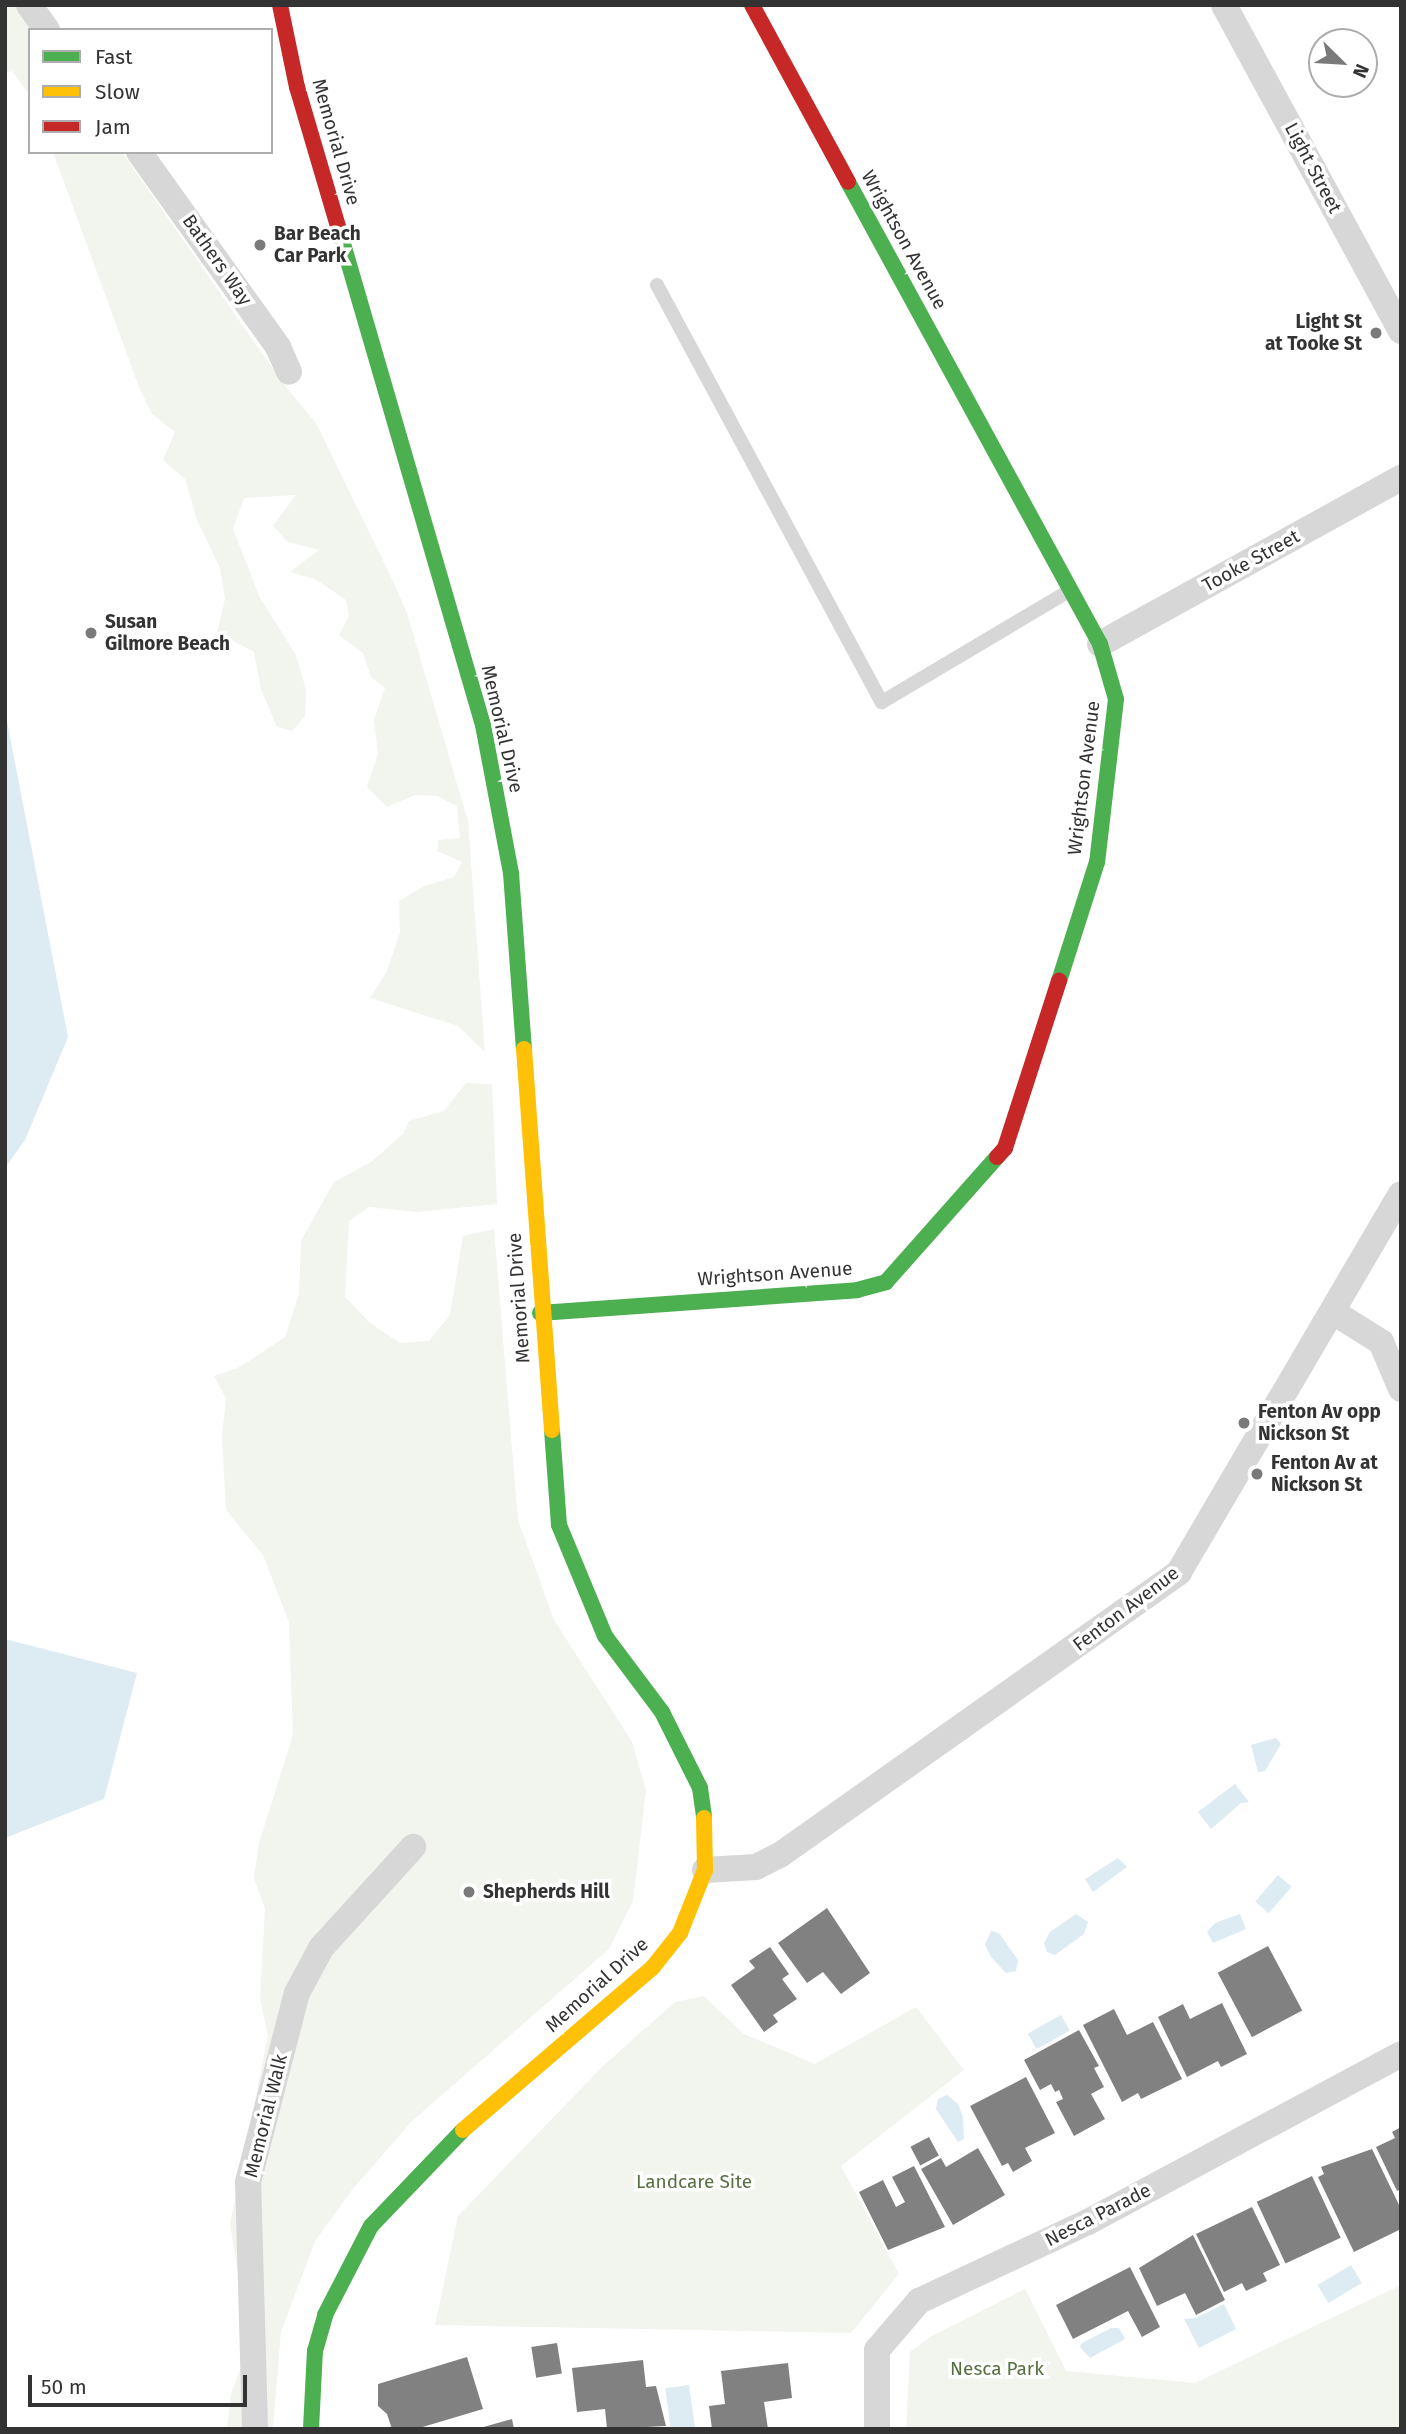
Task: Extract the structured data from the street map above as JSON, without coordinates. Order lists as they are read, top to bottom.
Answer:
{
  "streets": {
    "main road": ["Memorial Drive", "Wrightson Avenue"],
    "street": [
      "Light Street",
      "Bathers Way",
      "Tooke Street",
      "Fenton Avenue",
      "Memorial Walk",
      "Nesca Parade"
    ]
  },
  "crossings": [
    ["Memorial Drive", "Wrightson Avenue"],
    ["Memorial Drive", "Fenton Avenue"],
    ["Wrightson Avenue", "Tooke Street"]
  ],
  "parks": ["Landcare Site", "Nesca Park"],
  "places": [
    "Bar Beach Car Park",
    "Light St at Tooke St",
    "Susan Gilmore Beach",
    "Fenton Av opp Nickson St",
    "Fenton Av at Nickson St",
    "Shepherds Hill"
  ],
  "legend": ["Fast", "Slow", "Jam"],
  "scale_bar": "50 m",
  "north": "bottom right"
}
